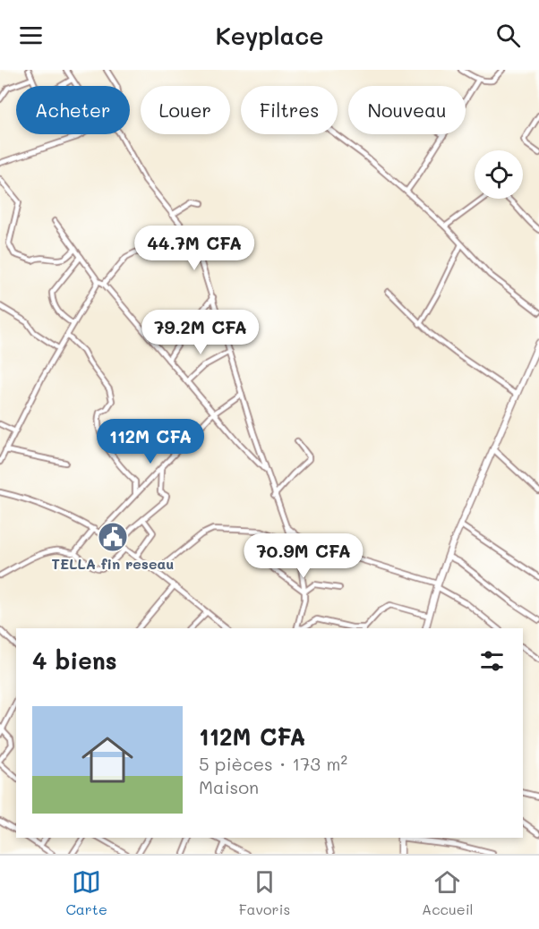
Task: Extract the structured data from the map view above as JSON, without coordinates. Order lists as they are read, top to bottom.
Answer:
{
  "places": {
    "public building": ["TELLA fin reseau"]
  },
  "page": {
    "header": "Keyplace",
    "chip": [
      "Acheter",
      "Louer",
      "Filtres",
      "Nouveau"
    ],
    "price": [
      "44.7M CFA",
      "79.2M CFA",
      "112M CFA",
      "70.9M CFA"
    ],
    "heading": "4 biens",
    "list": [
      {
        "name": "112M CFA",
        "note": "5 pièces · 173 m² · Maison"
      }
    ],
    "tabs": ["Carte", "Favoris", "Accueil"]
  }
}
